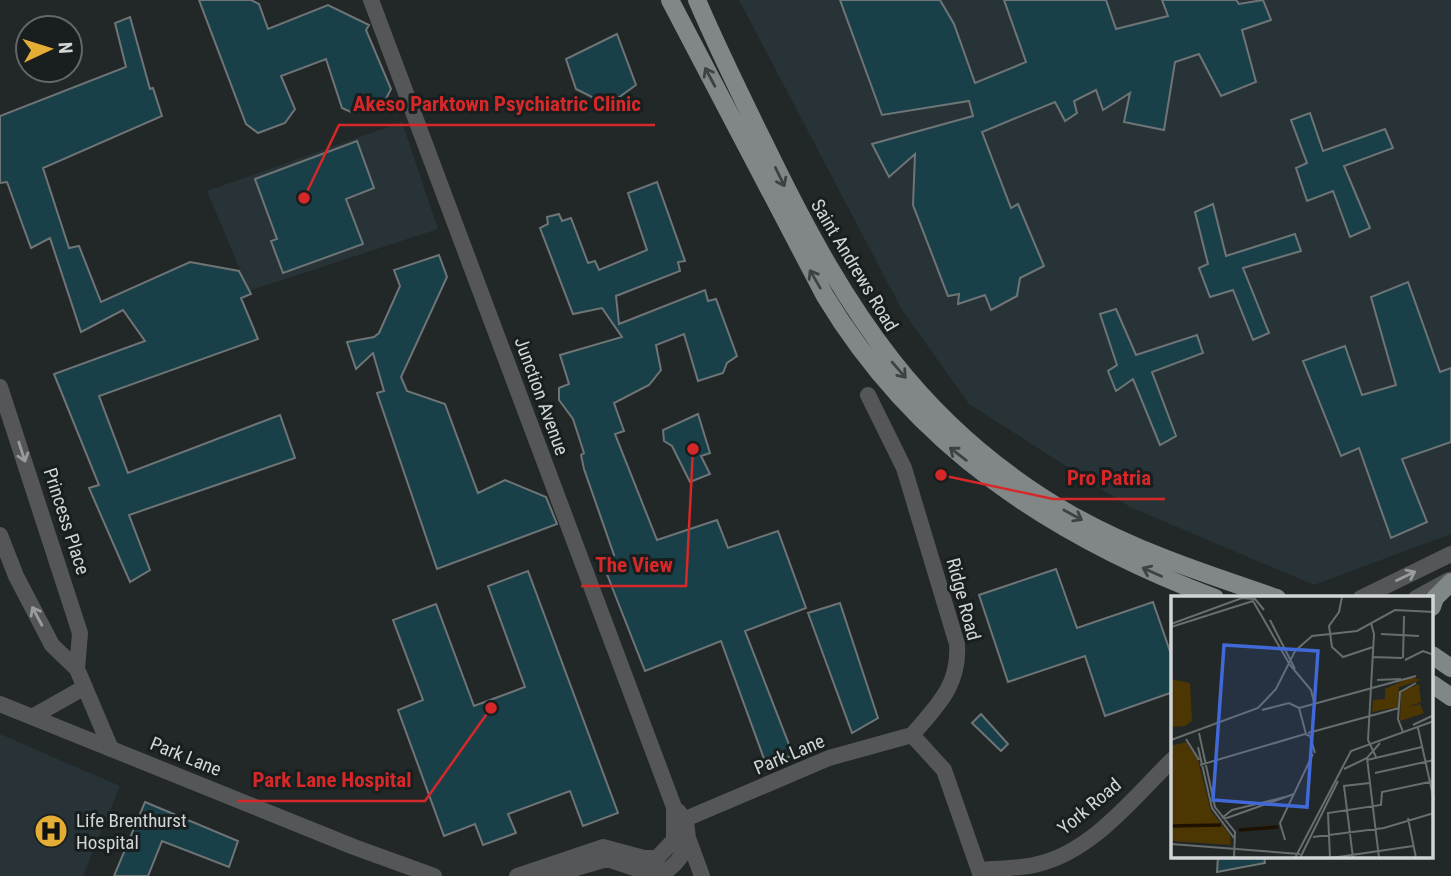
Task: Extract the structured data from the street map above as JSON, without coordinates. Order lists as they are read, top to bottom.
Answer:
{
  "streets": {
    "main road": ["Saint Andrews Road"],
    "street": [
      "Junction Avenue",
      "Princess Place",
      "Ridge Road",
      "Park Lane",
      "York Road"
    ]
  },
  "crossings": [
    ["Junction Avenue", "Park Lane"],
    ["Princess Place", "Park Lane"],
    ["Ridge Road", "Park Lane"]
  ],
  "places": {
    "other": [
      "Akeso Parktown Psychiatric Clinic",
      "The View",
      "Pro Patria",
      "Park Lane Hospital"
    ],
    "hospital": ["Life Brenthurst Hospital"]
  },
  "north": "right"
}
